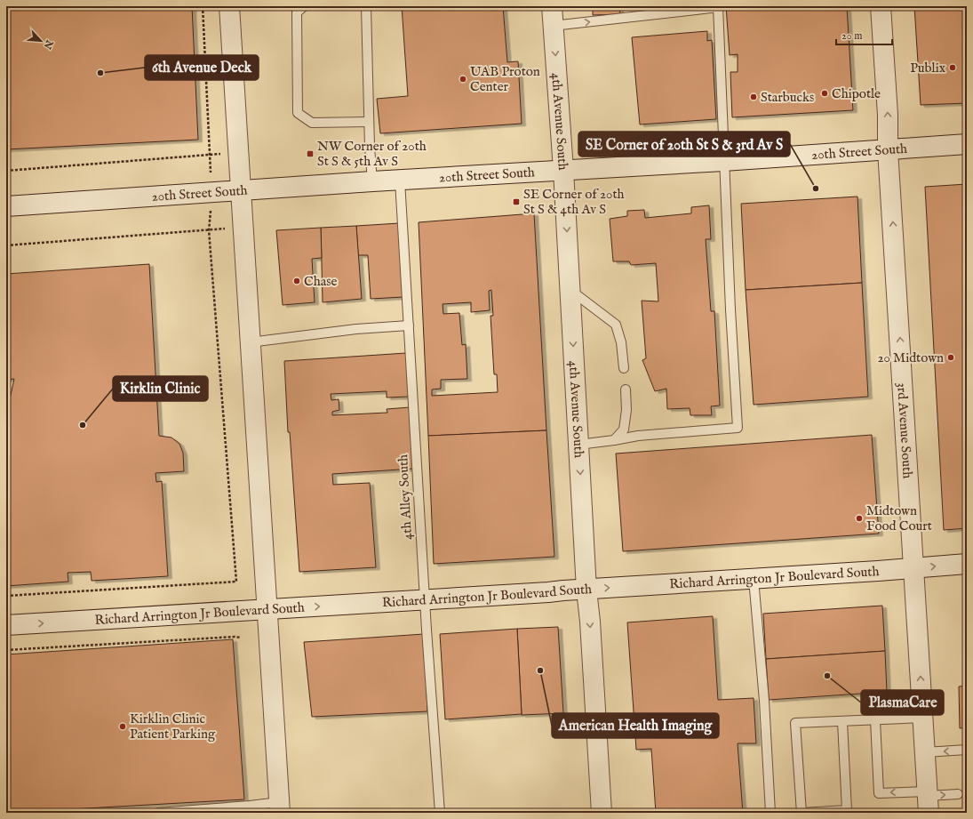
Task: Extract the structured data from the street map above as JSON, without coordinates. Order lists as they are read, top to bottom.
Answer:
{
  "streets": {
    "street": [
      "4th Avenue South",
      "20th Street South",
      "3rd Avenue South",
      "Richard Arrington Jr Boulevard South"
    ],
    "lane": ["4th Alley South"]
  },
  "crossings": [
    ["4th Avenue South", "20th Street South"],
    ["4th Avenue South", "Richard Arrington Jr Boulevard South"],
    ["20th Street South", "3rd Avenue South"],
    ["20th Street South", "4th Alley South"],
    ["3rd Avenue South", "Richard Arrington Jr Boulevard South"],
    ["4th Alley South", "Richard Arrington Jr Boulevard South"]
  ],
  "one_way": ["4th Avenue South", "3rd Avenue South", "Richard Arrington Jr Boulevard South"],
  "places": {
    "other": [
      "Publix",
      "6th Avenue Deck",
      "UAB Proton Center",
      "Chipotle",
      "Starbucks",
      "SE Corner of 20th St S & 3rd Av S",
      "Chase",
      "20 Midtown",
      "Kirklin Clinic",
      "Midtown Food Court",
      "American Health Imaging",
      "PlasmaCare",
      "Kirklin Clinic Patient Parking"
    ],
    "transit": ["NW Corner of 20th St S & 5th Av S", "SE Corner of 20th St S & 4th Av S"]
  },
  "scale_bar": "20 m",
  "north": "bottom right"
}
